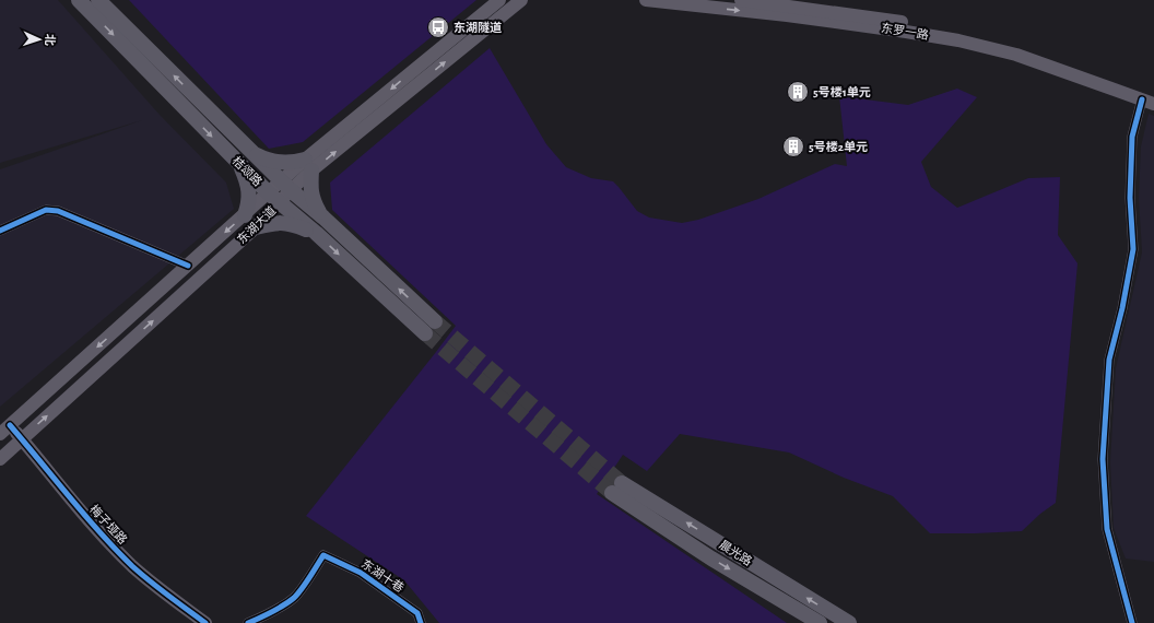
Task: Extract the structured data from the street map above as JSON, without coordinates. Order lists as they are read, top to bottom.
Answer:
{
  "streets": {
    "main road": [
      "东罗一路",
      "桔颂路",
      "东湖大道",
      "梅子垭路",
      "晨光路"
    ],
    "street": ["东湖十巷"]
  },
  "crossings": [
    ["桔颂路", "东湖大道"],
    ["东湖大道", "梅子垭路"]
  ],
  "places": {
    "bus stop": ["东湖隧道"],
    "building": ["5号楼1单元", "5号楼2单元"]
  },
  "north": "right"
}
